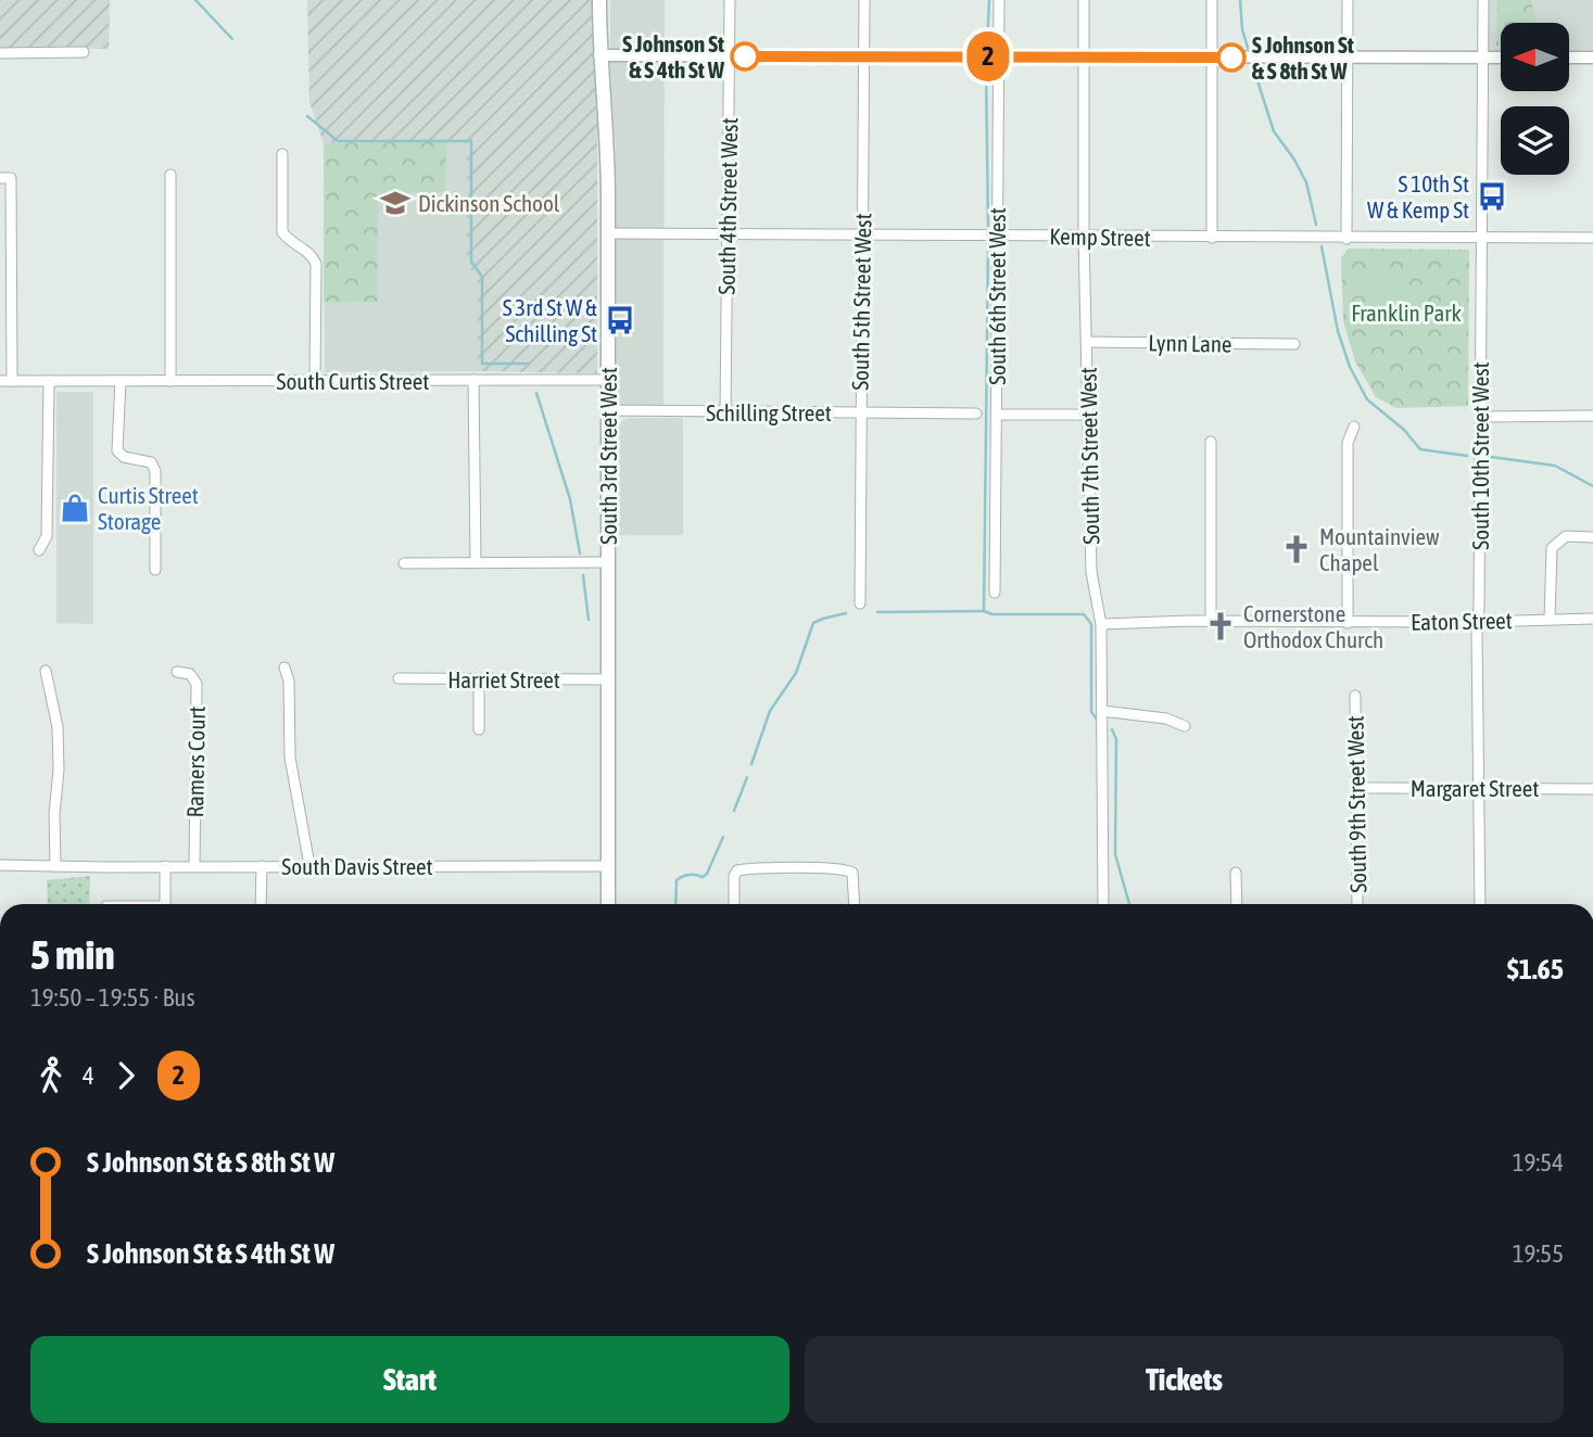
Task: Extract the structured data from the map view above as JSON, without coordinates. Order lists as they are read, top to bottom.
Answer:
{
  "streets": {
    "main road": ["South 3rd Street West"],
    "street": [
      "South 4th Street West",
      "Kemp Street",
      "South 6th Street West",
      "South 5th Street West",
      "Lynn Lane",
      "South Curtis Street",
      "Schilling Street",
      "South 7th Street West",
      "South 10th Street West",
      "Eaton Street",
      "Harriet Street",
      "Ramers Court",
      "Margaret Street",
      "South 9th Street West",
      "South Davis Street"
    ]
  },
  "crossings": [
    ["South 4th Street West", "Kemp Street"],
    ["South 4th Street West", "Schilling Street"],
    ["Kemp Street", "South 6th Street West"],
    ["Kemp Street", "South 5th Street West"],
    ["Kemp Street", "South 3rd Street West"],
    ["Kemp Street", "South 7th Street West"],
    ["Kemp Street", "South 10th Street West"],
    ["South 5th Street West", "Schilling Street"],
    ["Lynn Lane", "South 7th Street West"],
    ["South Curtis Street", "South 3rd Street West"],
    ["Schilling Street", "South 3rd Street West"],
    ["South 3rd Street West", "Harriet Street"],
    ["South 3rd Street West", "South Davis Street"],
    ["South 7th Street West", "Eaton Street"],
    ["South 10th Street West", "Eaton Street"],
    ["South 10th Street West", "Margaret Street"],
    ["Ramers Court", "South Davis Street"],
    ["Margaret Street", "South 9th Street West"]
  ],
  "parks": ["Franklin Park"],
  "places": {
    "other": ["S Johnson St & S 4th St W", "S Johnson St & S 8th St W"],
    "bus stop": ["S 10th St W & Kemp St", "S 3rd St W & Schilling St"],
    "school or university": ["Dickinson School"],
    "shop": ["Curtis Street Storage"],
    "church": ["Mountainview Chapel", "Cornerstone Orthodox Church"]
  },
  "lines": ["bus line 2"],
  "north": "left",
  "page": {
    "on_map": "2",
    "heading": ["5 min", "19:50 – 19:55 · Bus", "$1.65"],
    "legs": ["4", "2"],
    "list": [
      {
        "name": "S Johnson St & S 8th St W",
        "value": "19:54"
      },
      {
        "name": "S Johnson St & S 4th St W",
        "value": "19:55"
      }
    ],
    "buttons": ["Start", "Tickets"]
  }
}
